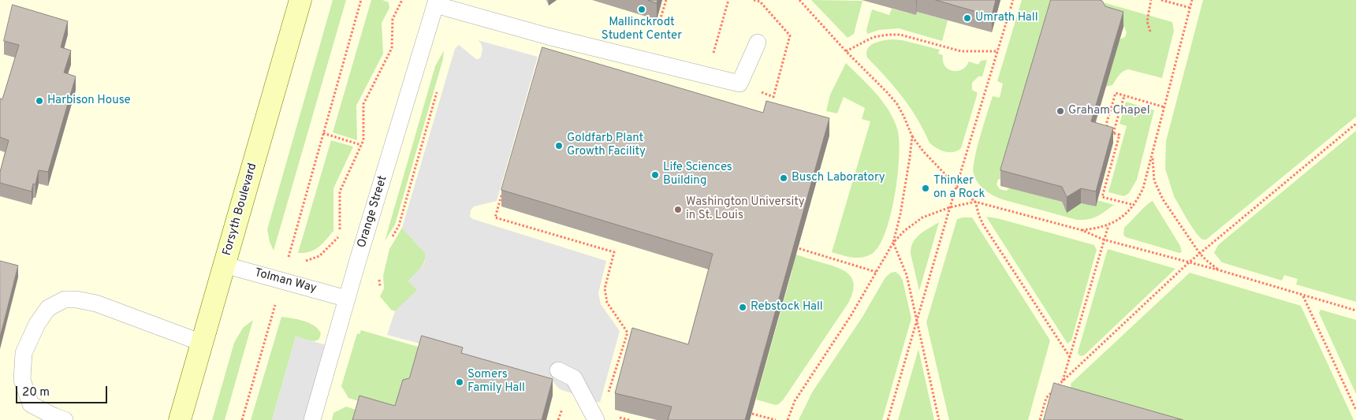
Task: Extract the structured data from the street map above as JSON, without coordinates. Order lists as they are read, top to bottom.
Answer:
{
  "streets": {
    "main road": ["Forsyth Boulevard"],
    "lane": ["Orange Street", "Tolman Way"]
  },
  "crossings": [
    ["Forsyth Boulevard", "Tolman Way"],
    ["Orange Street", "Tolman Way"]
  ],
  "places": [
    "Mallinckrodt Student Center",
    "Umrath Hall",
    "Harbison House",
    "Graham Chapel",
    "Goldfarb Plant Growth Facility",
    "Life Sciences Building",
    "Busch Laboratory",
    "Thinker on a Rock",
    "Washington University in St. Louis",
    "Rebstock Hall",
    "Somers Family Hall"
  ],
  "scale_bar": "20 m"
}
